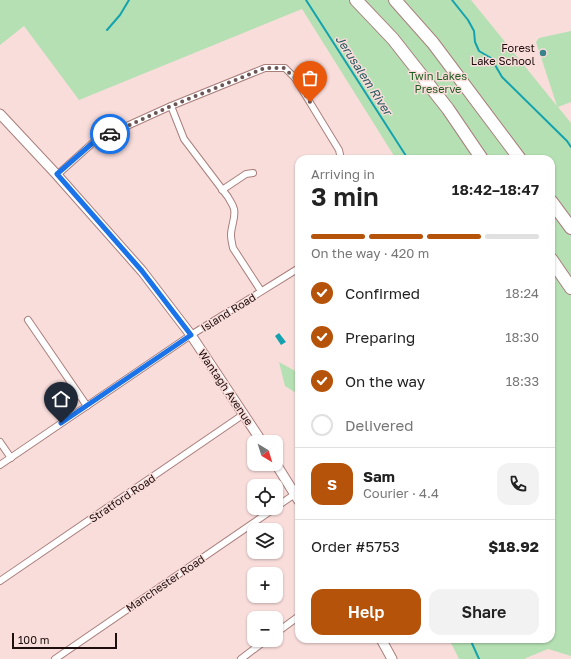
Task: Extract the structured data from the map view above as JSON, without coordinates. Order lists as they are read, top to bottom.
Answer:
{
  "streets": {
    "main road": ["Wantagh Avenue"],
    "street": ["Island Road", "Stratford Road", "Manchester Road"]
  },
  "crossings": [
    ["Island Road", "Wantagh Avenue"],
    ["Wantagh Avenue", "Stratford Road"]
  ],
  "water": ["Jerusalem River"],
  "parks": ["Twin Lakes Preserve"],
  "places": ["Forest Lake School"],
  "scale_bar": "100 m",
  "north": "bottom right",
  "page": {
    "heading": ["3 min", "Arriving in", "18:42–18:47"],
    "panel": [
      "Sam",
      "Courier · 4.4",
      "Order #5753",
      "$18.92"
    ],
    "bar": "On the way · 420 m",
    "list": [
      ["Confirmed", "18:24"],
      ["Preparing", "18:30"],
      ["On the way", "18:33"],
      "Delivered"
    ],
    "map_buttons": ["+", "−"],
    "round": "S",
    "buttons": ["Help", "Share"],
    "scale": "100 m"
  }
}
